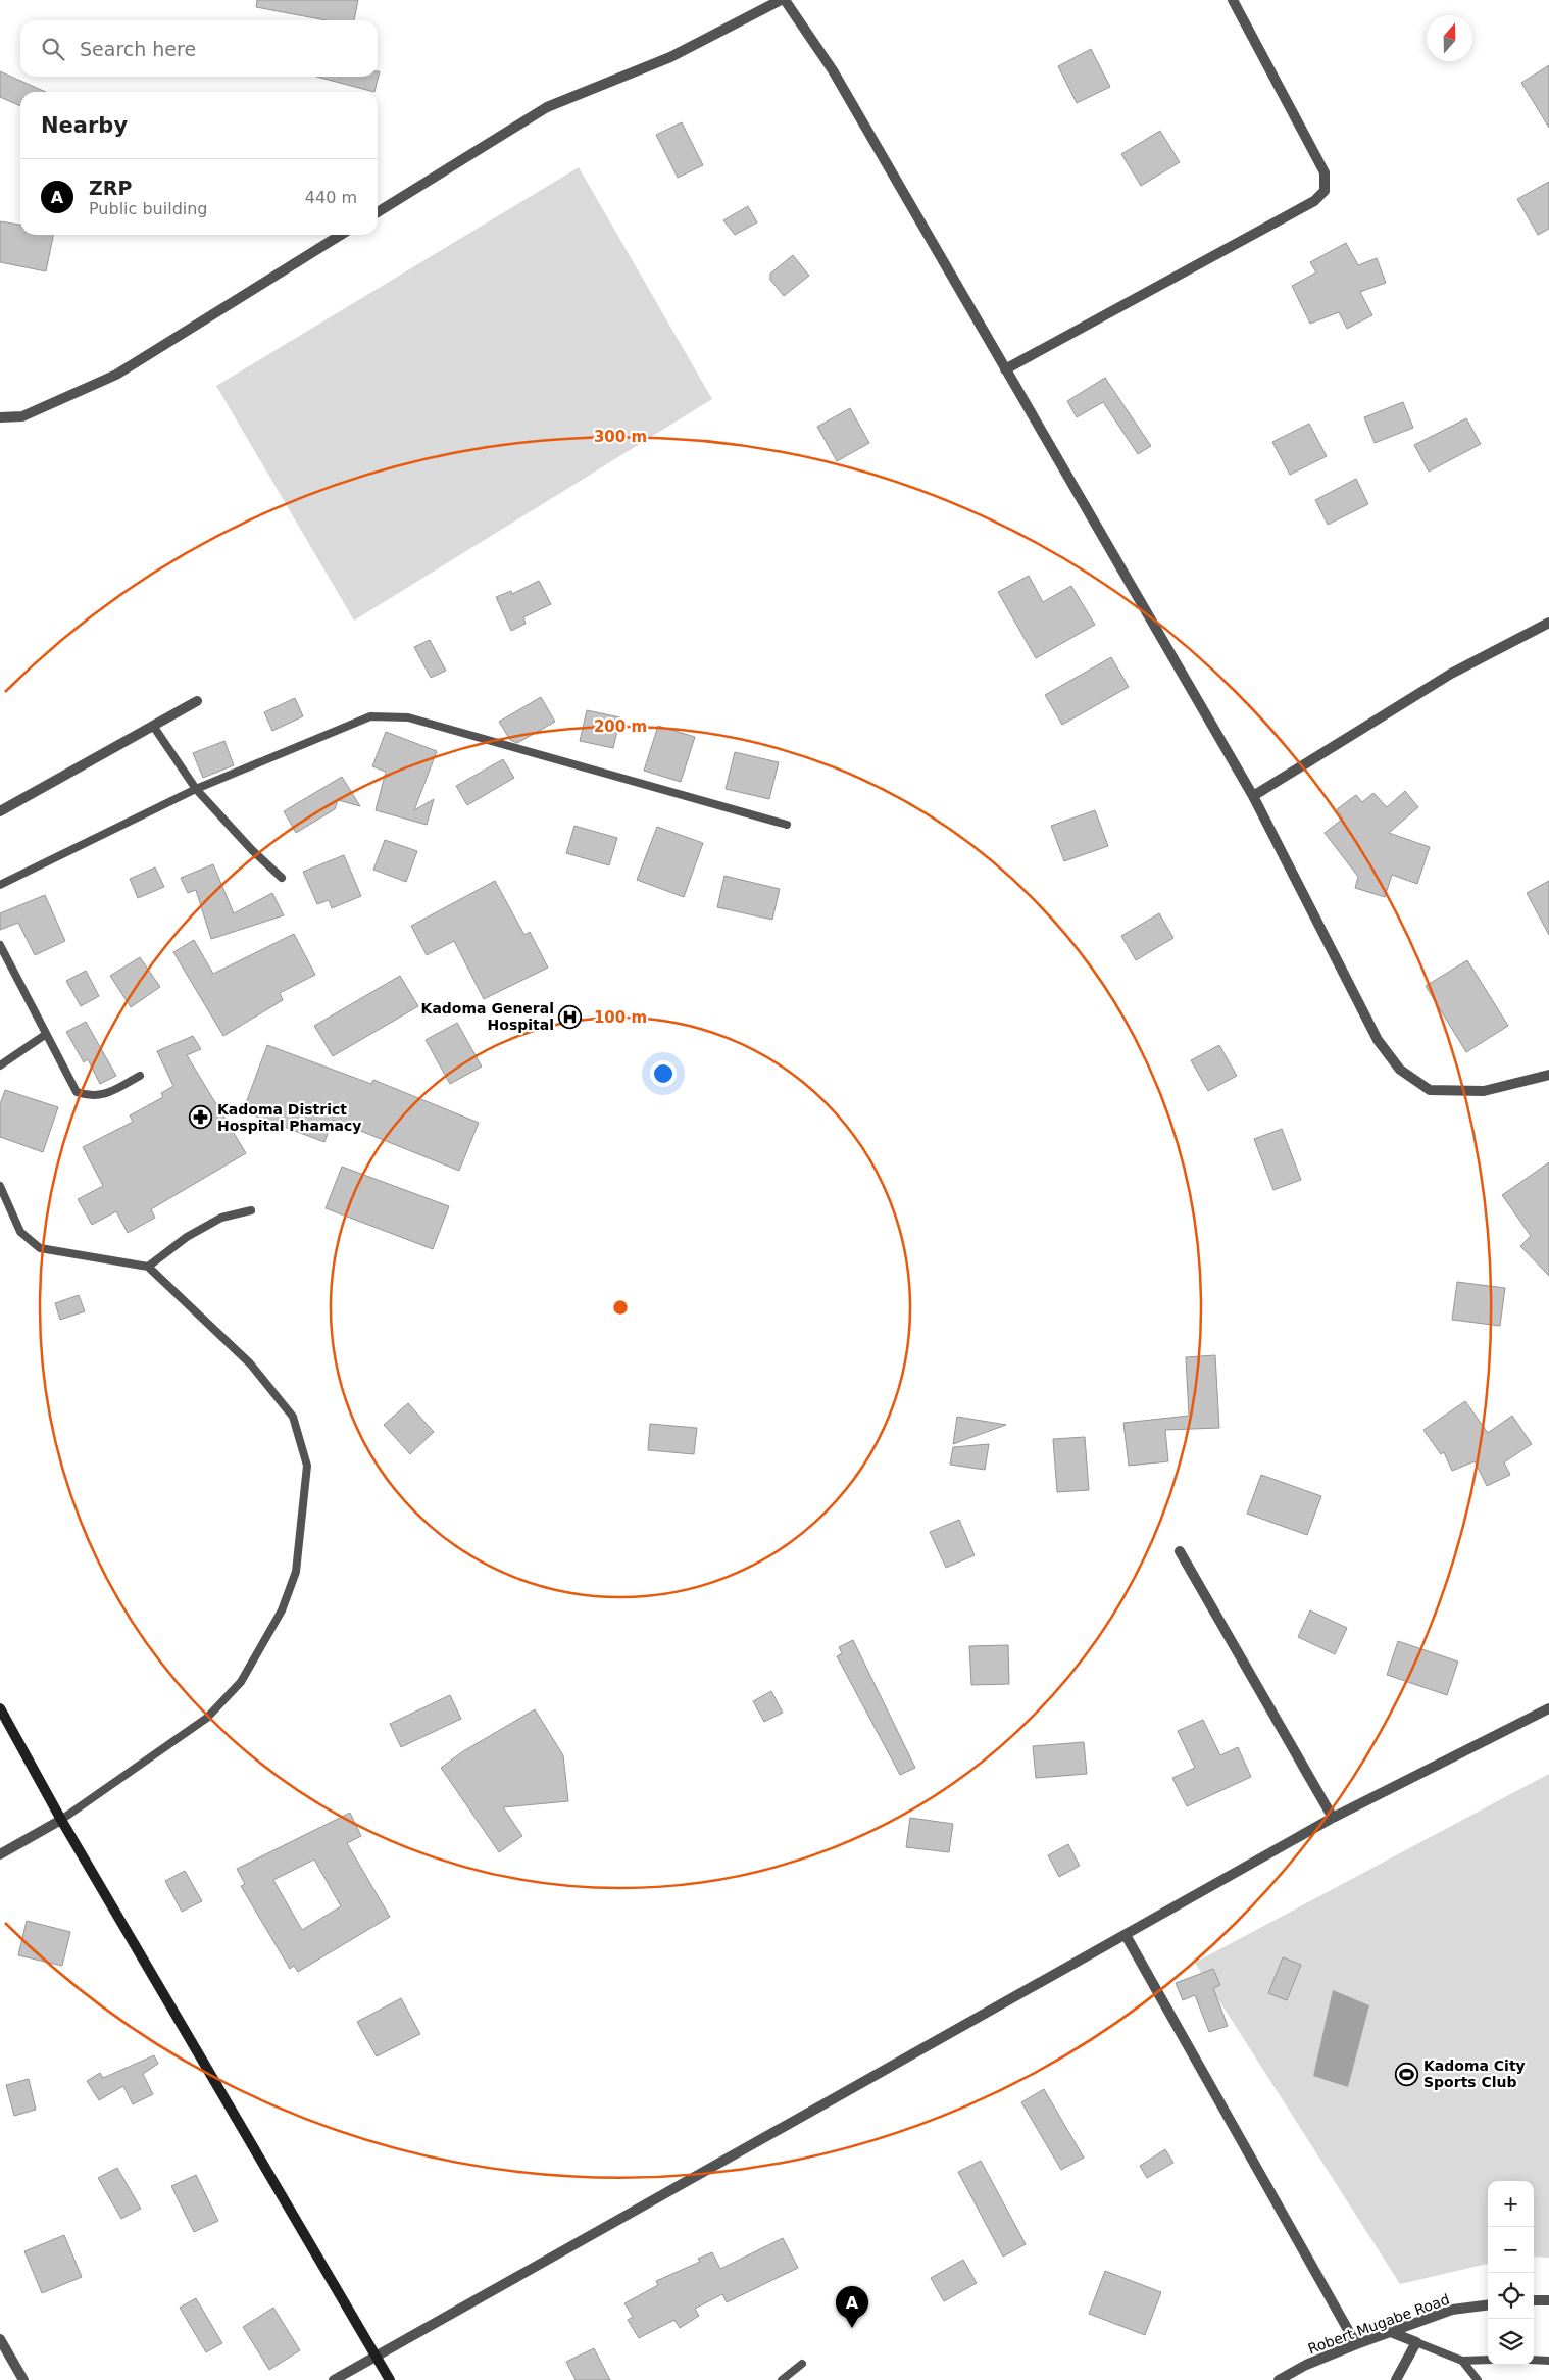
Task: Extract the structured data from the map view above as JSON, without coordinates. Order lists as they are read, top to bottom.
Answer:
{
  "streets": {
    "street": ["Robert Mugabe Road"]
  },
  "places": {
    "hospital": ["Kadoma General Hospital"],
    "pharmacy": ["Kadoma District Hospital Phamacy"],
    "sports": ["Kadoma City Sports Club"]
  },
  "north": "top",
  "page": {
    "search": "Search here",
    "heading": "Nearby",
    "list": [
      {
        "mark": "A",
        "name": "ZRP",
        "note": "Public building",
        "value": "440 m"
      }
    ],
    "map_buttons": ["+", "−"],
    "pins": "A"
  },
  "rings": ["300 m", "200 m", "100 m"]
}
